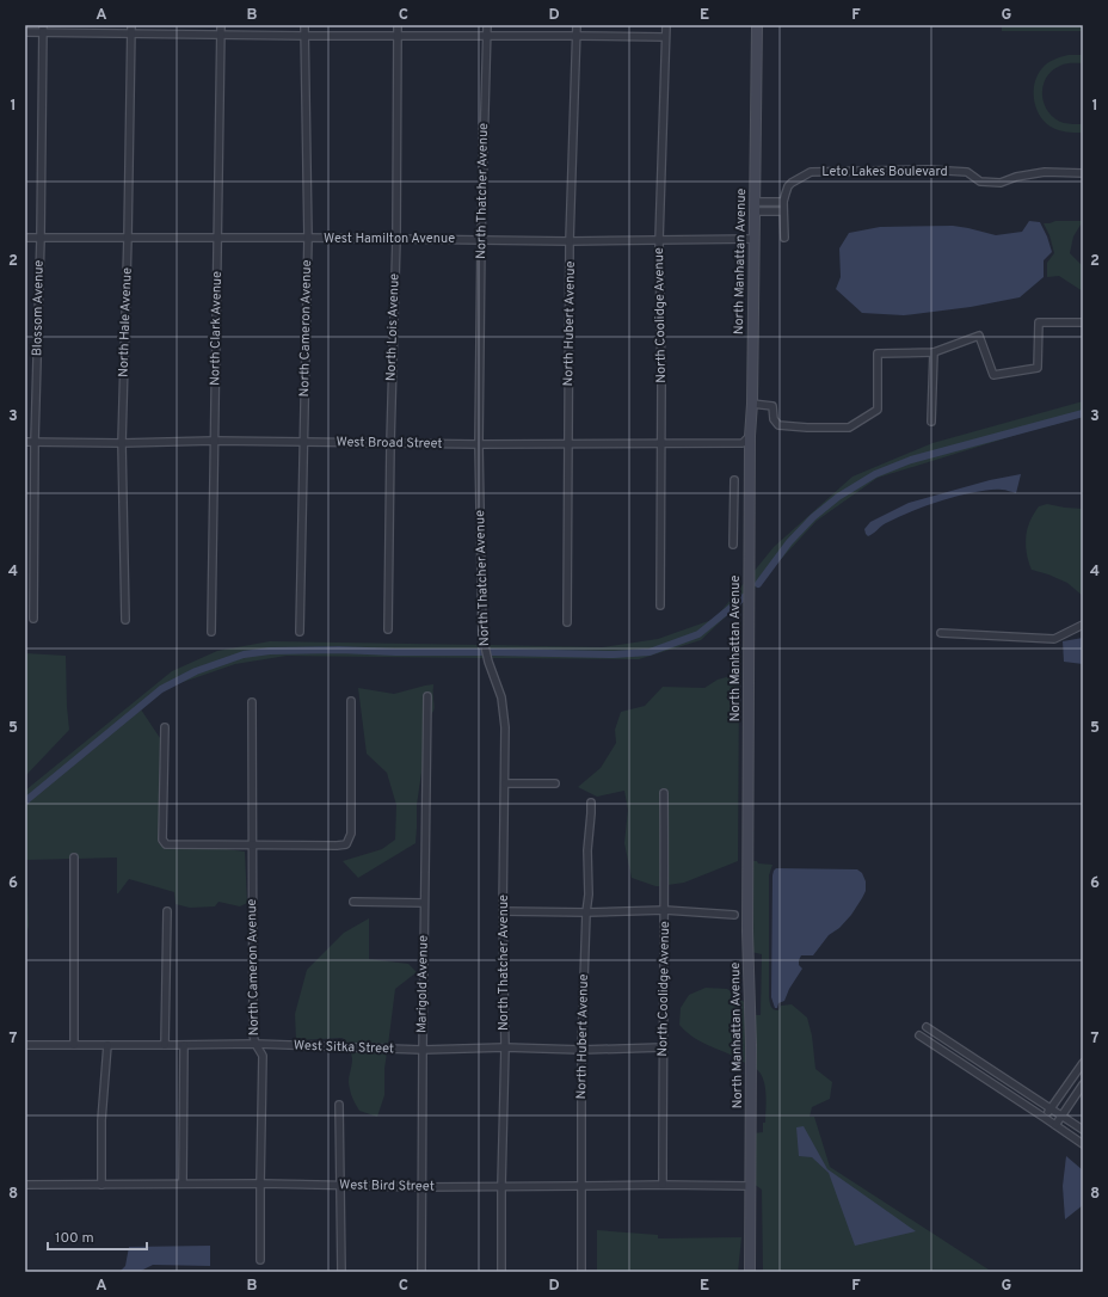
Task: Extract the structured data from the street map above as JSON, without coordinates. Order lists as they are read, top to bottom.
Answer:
{
  "streets": {
    "street": [
      "Leto Lakes Boulevard",
      "North Thatcher Avenue",
      "West Hamilton Avenue",
      "North Manhattan Avenue",
      "Blossom Avenue",
      "North Coolidge Avenue",
      "North Hale Avenue",
      "North Hubert Avenue",
      "North Lois Avenue",
      "North Clark Avenue",
      "North Cameron Avenue",
      "West Broad Street",
      "Marigold Avenue",
      "West Sitka Street",
      "West Bird Street"
    ]
  },
  "crossings": [
    ["North Thatcher Avenue", "West Hamilton Avenue"],
    ["North Thatcher Avenue", "West Broad Street"],
    ["North Thatcher Avenue", "West Sitka Street"],
    ["North Thatcher Avenue", "West Bird Street"],
    ["West Hamilton Avenue", "North Manhattan Avenue"],
    ["West Hamilton Avenue", "Blossom Avenue"],
    ["West Hamilton Avenue", "North Coolidge Avenue"],
    ["West Hamilton Avenue", "North Hale Avenue"],
    ["West Hamilton Avenue", "North Hubert Avenue"],
    ["West Hamilton Avenue", "North Lois Avenue"],
    ["West Hamilton Avenue", "North Clark Avenue"],
    ["West Hamilton Avenue", "North Cameron Avenue"],
    ["North Manhattan Avenue", "West Broad Street"],
    ["North Manhattan Avenue", "West Bird Street"],
    ["Blossom Avenue", "West Broad Street"],
    ["North Coolidge Avenue", "West Broad Street"],
    ["North Coolidge Avenue", "West Sitka Street"],
    ["North Coolidge Avenue", "West Bird Street"],
    ["North Hale Avenue", "West Broad Street"],
    ["North Hubert Avenue", "West Broad Street"],
    ["North Hubert Avenue", "West Sitka Street"],
    ["North Hubert Avenue", "West Bird Street"],
    ["North Lois Avenue", "West Broad Street"],
    ["North Clark Avenue", "West Broad Street"],
    ["North Cameron Avenue", "West Broad Street"],
    ["North Cameron Avenue", "West Sitka Street"],
    ["North Cameron Avenue", "West Bird Street"],
    ["Marigold Avenue", "West Sitka Street"],
    ["Marigold Avenue", "West Bird Street"]
  ],
  "scale_bar": "100 m",
  "grid": {
    "columns": [
      "A",
      "B",
      "C",
      "D",
      "E",
      "F",
      "G"
    ],
    "rows": [
      "1",
      "2",
      "3",
      "4",
      "5",
      "6",
      "7",
      "8"
    ]
  }
}
